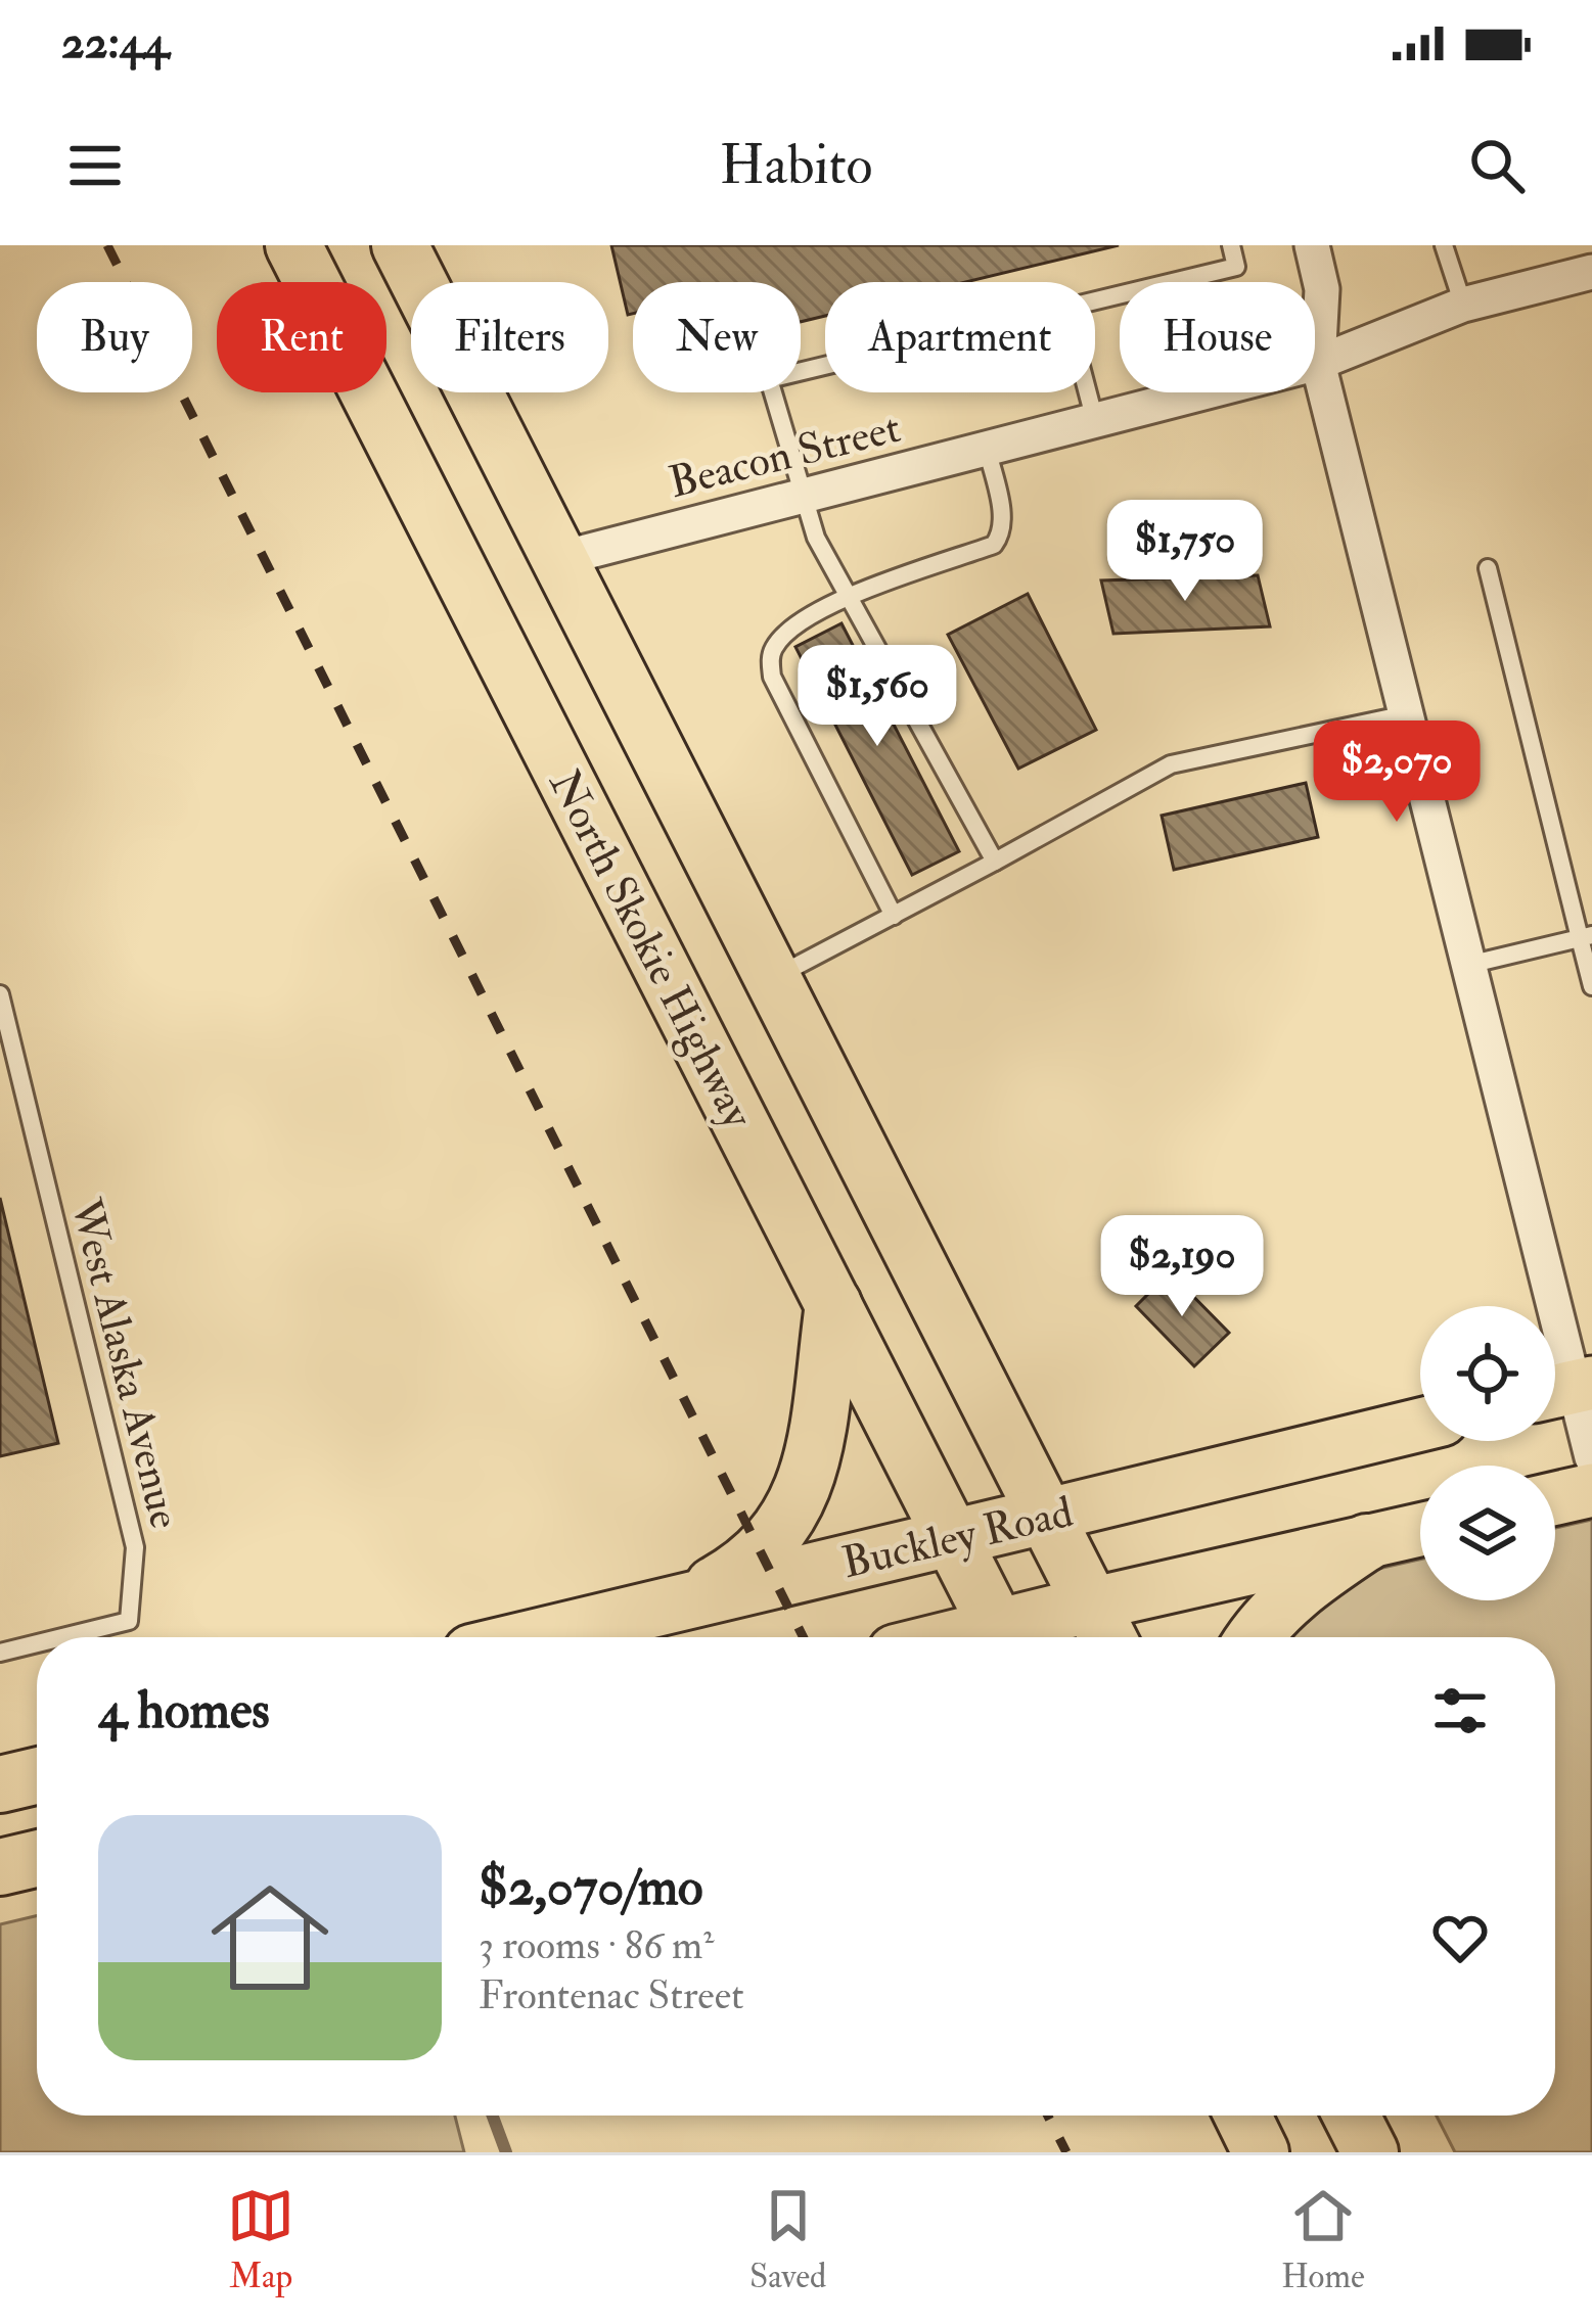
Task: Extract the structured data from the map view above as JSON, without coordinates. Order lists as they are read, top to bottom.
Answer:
{
  "streets": {
    "highway": ["North Skokie Highway", "Buckley Road"],
    "street": ["Beacon Street"],
    "lane": ["West Alaska Avenue"]
  },
  "crossings": [
    ["North Skokie Highway", "Buckley Road"]
  ],
  "page": {
    "status": "22:44",
    "header": "Habito",
    "chip": [
      "Buy",
      "Rent",
      "Filters",
      "New",
      "Apartment",
      "House"
    ],
    "price": [
      "$1,750",
      "$1,560",
      "$2,070",
      "$2,190"
    ],
    "heading": "4 homes",
    "list": [
      {
        "name": "$2,070/mo",
        "note": "3 rooms · 86 m² · Frontenac Street"
      }
    ],
    "tabs": ["Map", "Saved", "Home"]
  }
}
